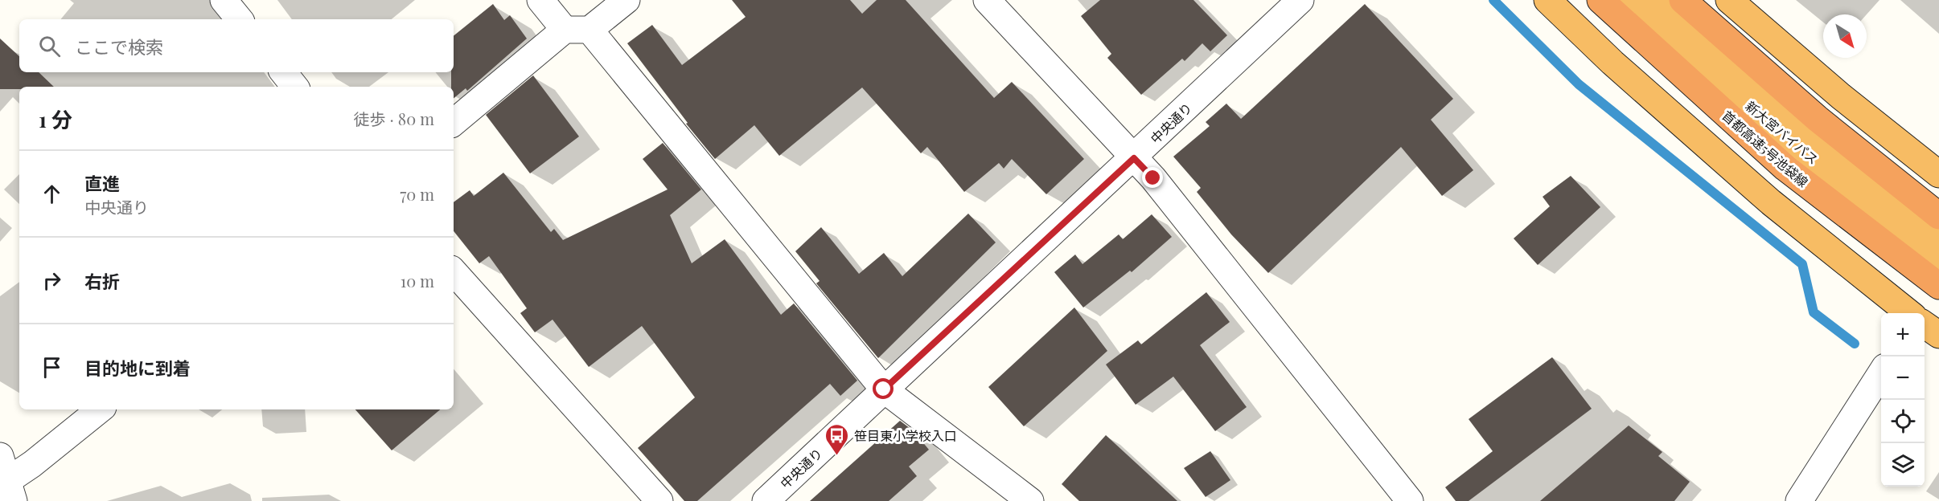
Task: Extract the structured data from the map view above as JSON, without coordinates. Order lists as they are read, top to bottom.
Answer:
{
  "streets": {
    "highway": ["新大宮バイパス", "首都高速5号池袋線"],
    "street": ["中央通り"]
  },
  "places": {
    "bus stop": ["笹目東小学校入口"]
  },
  "north": "bottom right",
  "page": {
    "search": "ここで検索",
    "heading": ["1 分", "徒歩 · 80 m"],
    "list": [
      ["直進", "中央通り", "70 m"],
      ["右折", "10 m"],
      "目的地に到着"
    ],
    "map_buttons": ["+", "−"]
  }
}
